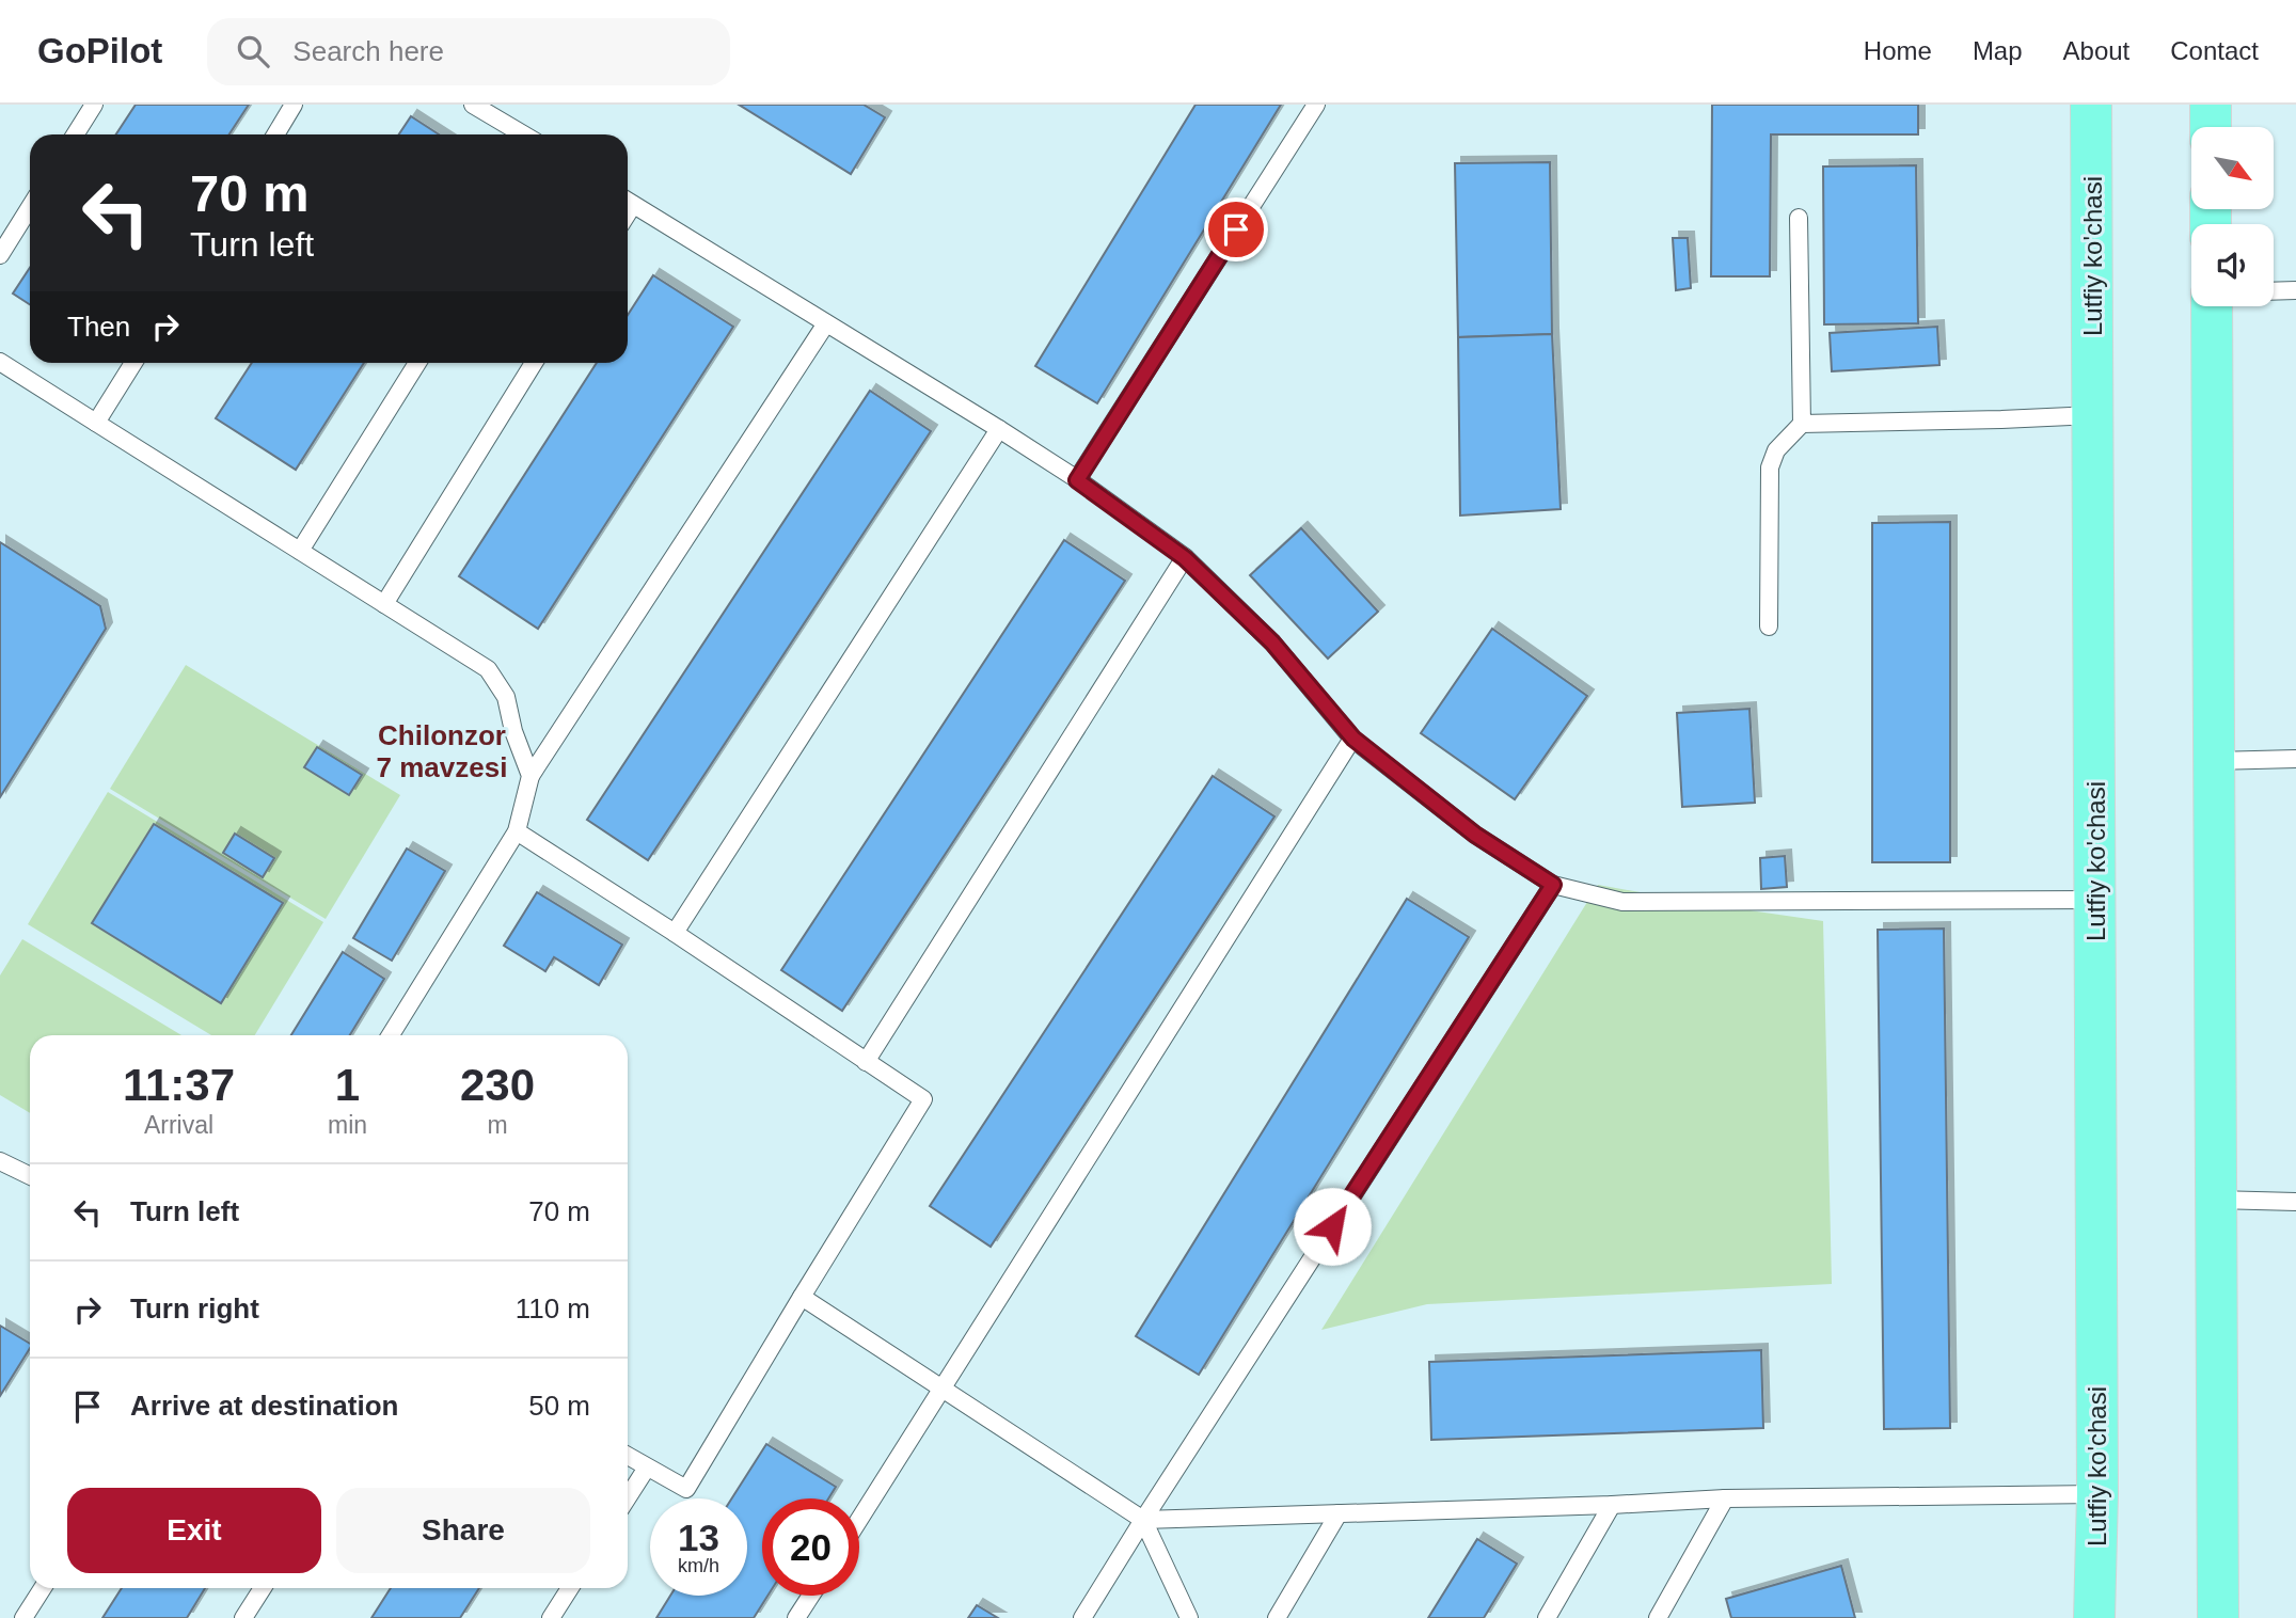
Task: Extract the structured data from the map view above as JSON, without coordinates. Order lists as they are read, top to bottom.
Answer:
{
  "streets": {
    "main road": ["Lutfiy ko'chasi"]
  },
  "districts": ["Chilonzor 7 mavzesi"],
  "north": "bottom right",
  "page": {
    "header": "GoPilot",
    "search": "Search here",
    "nav": [
      "Home",
      "Map",
      "About",
      "Contact"
    ],
    "turn": ["70 m", "Turn left"],
    "then": "Then",
    "eta": [
      "11:37",
      "Arrival",
      "1",
      "min",
      "230",
      "m"
    ],
    "list": [
      {
        "name": "Turn left",
        "value": "70 m"
      },
      {
        "name": "Turn right",
        "value": "110 m"
      },
      {
        "name": "Arrive at destination",
        "value": "50 m"
      }
    ],
    "buttons": ["Exit", "Share"],
    "speed": "13 km/h",
    "limit": "20"
  }
}
